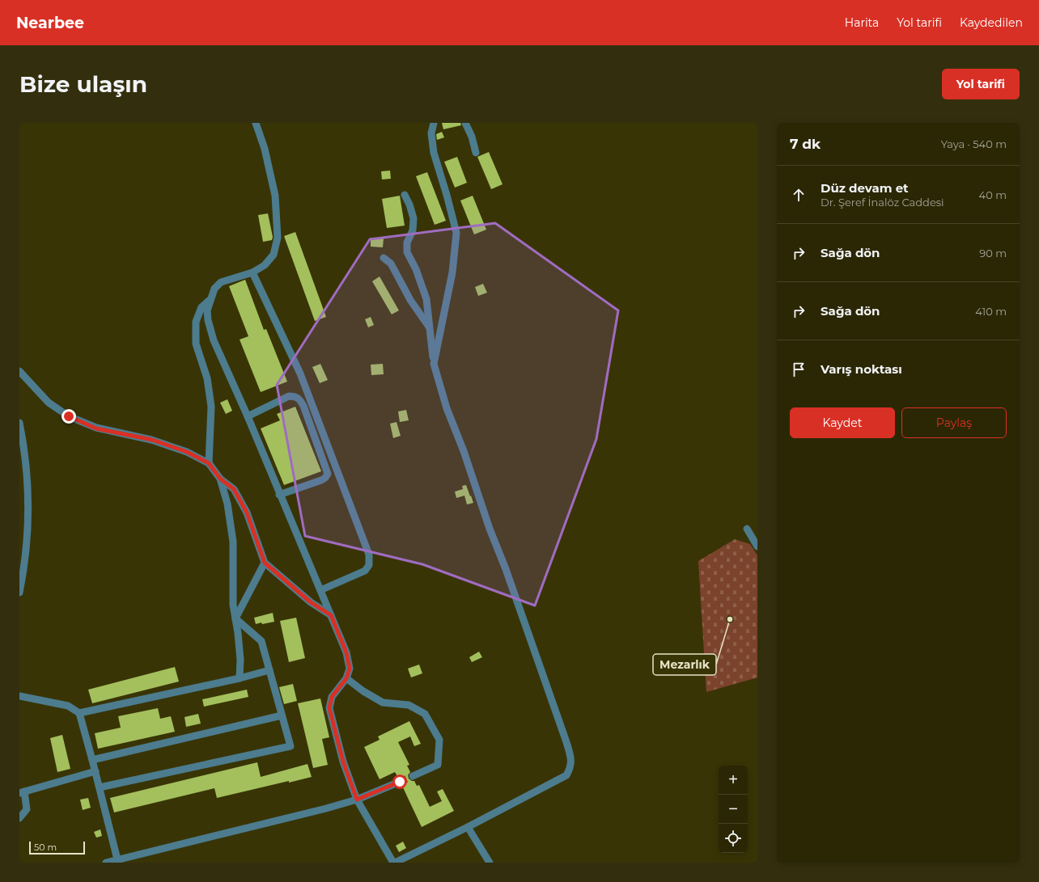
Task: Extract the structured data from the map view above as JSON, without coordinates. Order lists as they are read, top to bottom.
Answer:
{
  "places": ["Mezarlık"],
  "scale_bar": "50 m",
  "page": {
    "header": "Nearbee",
    "nav": ["Harita", "Yol tarifi", "Kaydedilen"],
    "buttons": [
      "Yol tarifi",
      ["Kaydet", "Paylaş"]
    ],
    "title": "Bize ulaşın",
    "heading": ["7 dk", "Yaya · 540 m"],
    "list": [
      ["Düz devam et", "Dr. Şeref İnalöz Caddesi", "40 m"],
      ["Sağa dön", "90 m"],
      ["Sağa dön", "410 m"],
      "Varış noktası"
    ],
    "map_buttons": ["+", "−"],
    "scale": "50 m"
  }
}
